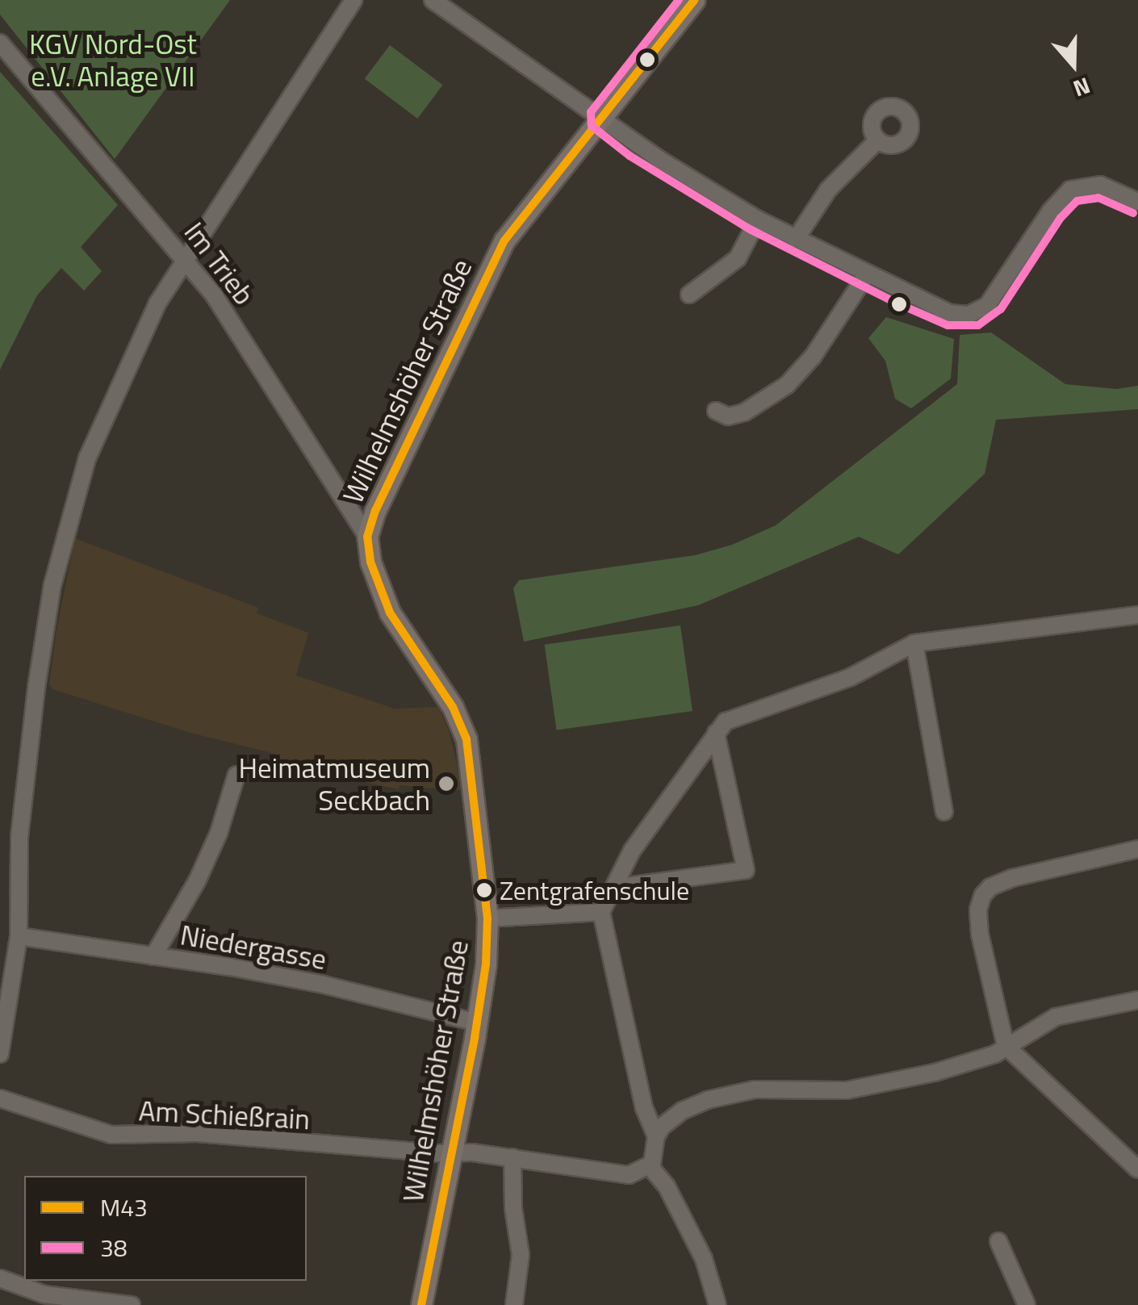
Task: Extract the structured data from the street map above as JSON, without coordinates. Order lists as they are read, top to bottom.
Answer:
{
  "streets": {
    "main road": ["Wilhelmshöher Straße"],
    "street": ["Im Trieb", "Niedergasse", "Am Schießrain"]
  },
  "crossings": [
    ["Im Trieb", "Wilhelmshöher Straße"],
    ["Wilhelmshöher Straße", "Niedergasse"],
    ["Wilhelmshöher Straße", "Am Schießrain"]
  ],
  "parks": ["KGV Nord-Ost e.V. Anlage VII"],
  "places": ["Heimatmuseum Seckbach", "Zentgrafenschule"],
  "lines": ["transit line M43", "transit line 38"],
  "legend": ["M43", "38"],
  "north": "bottom"
}
